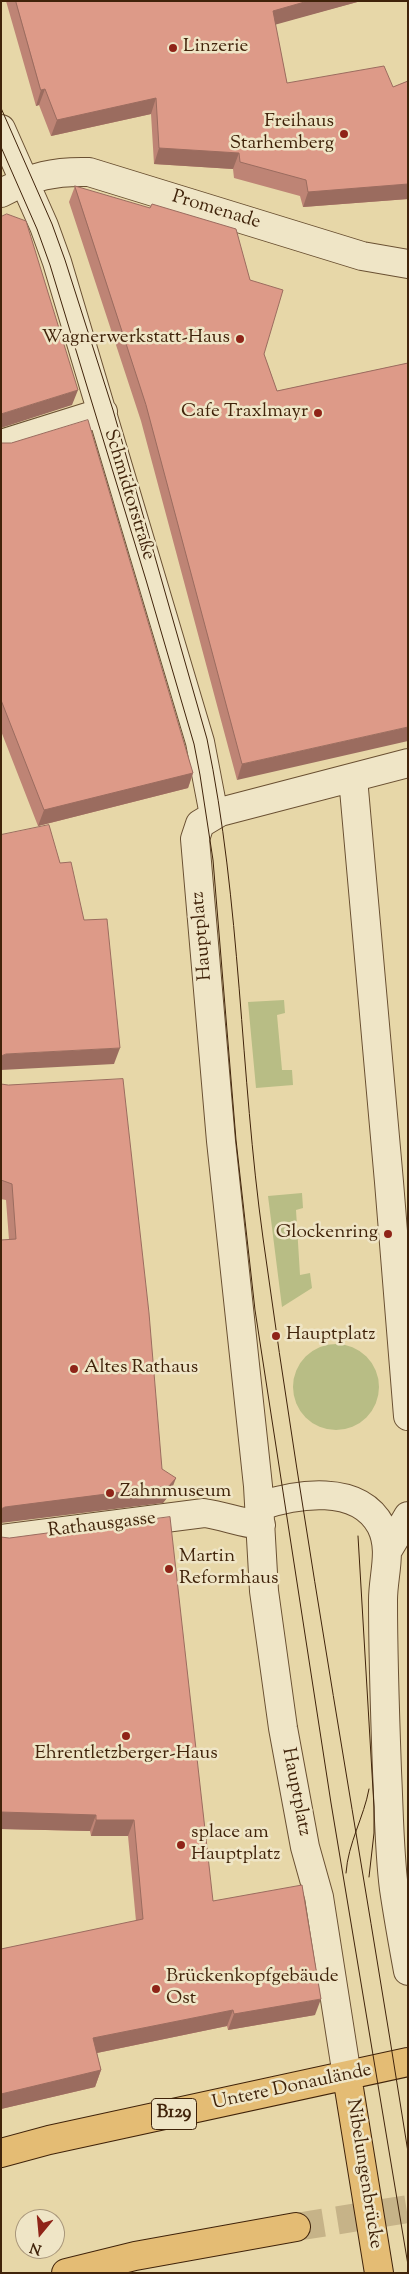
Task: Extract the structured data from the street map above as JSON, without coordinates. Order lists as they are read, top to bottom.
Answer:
{
  "streets": {
    "main road": ["Untere Donaulände", "B129", "Nibelungenbrücke"],
    "street": [
      "Promenade",
      "Schmidtorstraße",
      "Hauptplatz",
      "Rathausgasse"
    ]
  },
  "crossings": [
    ["Promenade", "Schmidtorstraße"],
    ["Schmidtorstraße", "Hauptplatz"],
    ["Hauptplatz", "Rathausgasse"],
    ["Hauptplatz", "Untere Donaulände"],
    ["Hauptplatz", "Nibelungenbrücke"],
    ["Untere Donaulände", "Nibelungenbrücke"]
  ],
  "places": [
    "Linzerie",
    "Freihaus Starhemberg",
    "Wagnerwerkstatt-Haus",
    "Cafe Traxlmayr",
    "Glockenring",
    "Hauptplatz",
    "Altes Rathaus",
    "Zahnmuseum",
    "Martin Reformhaus",
    "Ehrentletzberger-Haus",
    "splace am Hauptplatz",
    "Brückenkopfgebäude Ost"
  ],
  "north": "bottom"
}
